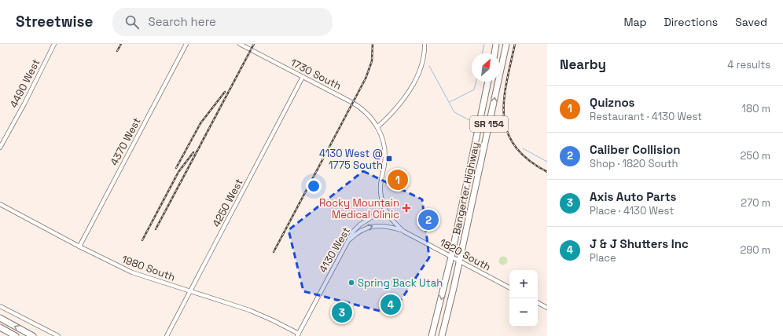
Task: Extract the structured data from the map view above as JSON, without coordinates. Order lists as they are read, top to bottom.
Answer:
{
  "streets": {
    "highway": ["SR 154", "Bangerter Highway"],
    "street": [
      "1730 South",
      "4490 West",
      "4370 West",
      "4250 West",
      "4130 West",
      "1820 South",
      "1980 South"
    ]
  },
  "crossings": [
    ["1730 South", "4250 West"],
    ["4370 West", "1980 South"],
    ["Bangerter Highway", "1820 South"],
    ["4250 West", "1980 South"],
    ["4130 West", "1820 South"],
    ["4130 West", "1980 South"]
  ],
  "places": {
    "transit": ["4130 West @ 1775 South"],
    "health": ["Rocky Mountain Medical Clinic"],
    "other": ["Spring Back Utah"]
  },
  "north": "top right",
  "page": {
    "header": "Streetwise",
    "search": "Search here",
    "nav": ["Map", "Directions", "Saved"],
    "heading": ["Nearby", "4 results"],
    "list": [
      {
        "mark": "1",
        "name": "Quiznos",
        "note": "Restaurant · 4130 West",
        "value": "180 m"
      },
      {
        "mark": "2",
        "name": "Caliber Collision",
        "note": "Shop · 1820 South",
        "value": "250 m"
      },
      {
        "mark": "3",
        "name": "Axis Auto Parts",
        "note": "Place · 4130 West",
        "value": "270 m"
      },
      {
        "mark": "4",
        "name": "J & J Shutters Inc",
        "note": "Place",
        "value": "290 m"
      }
    ],
    "pins": [
      "1",
      "2",
      "4",
      "3"
    ],
    "map_buttons": ["+", "−"]
  }
}
